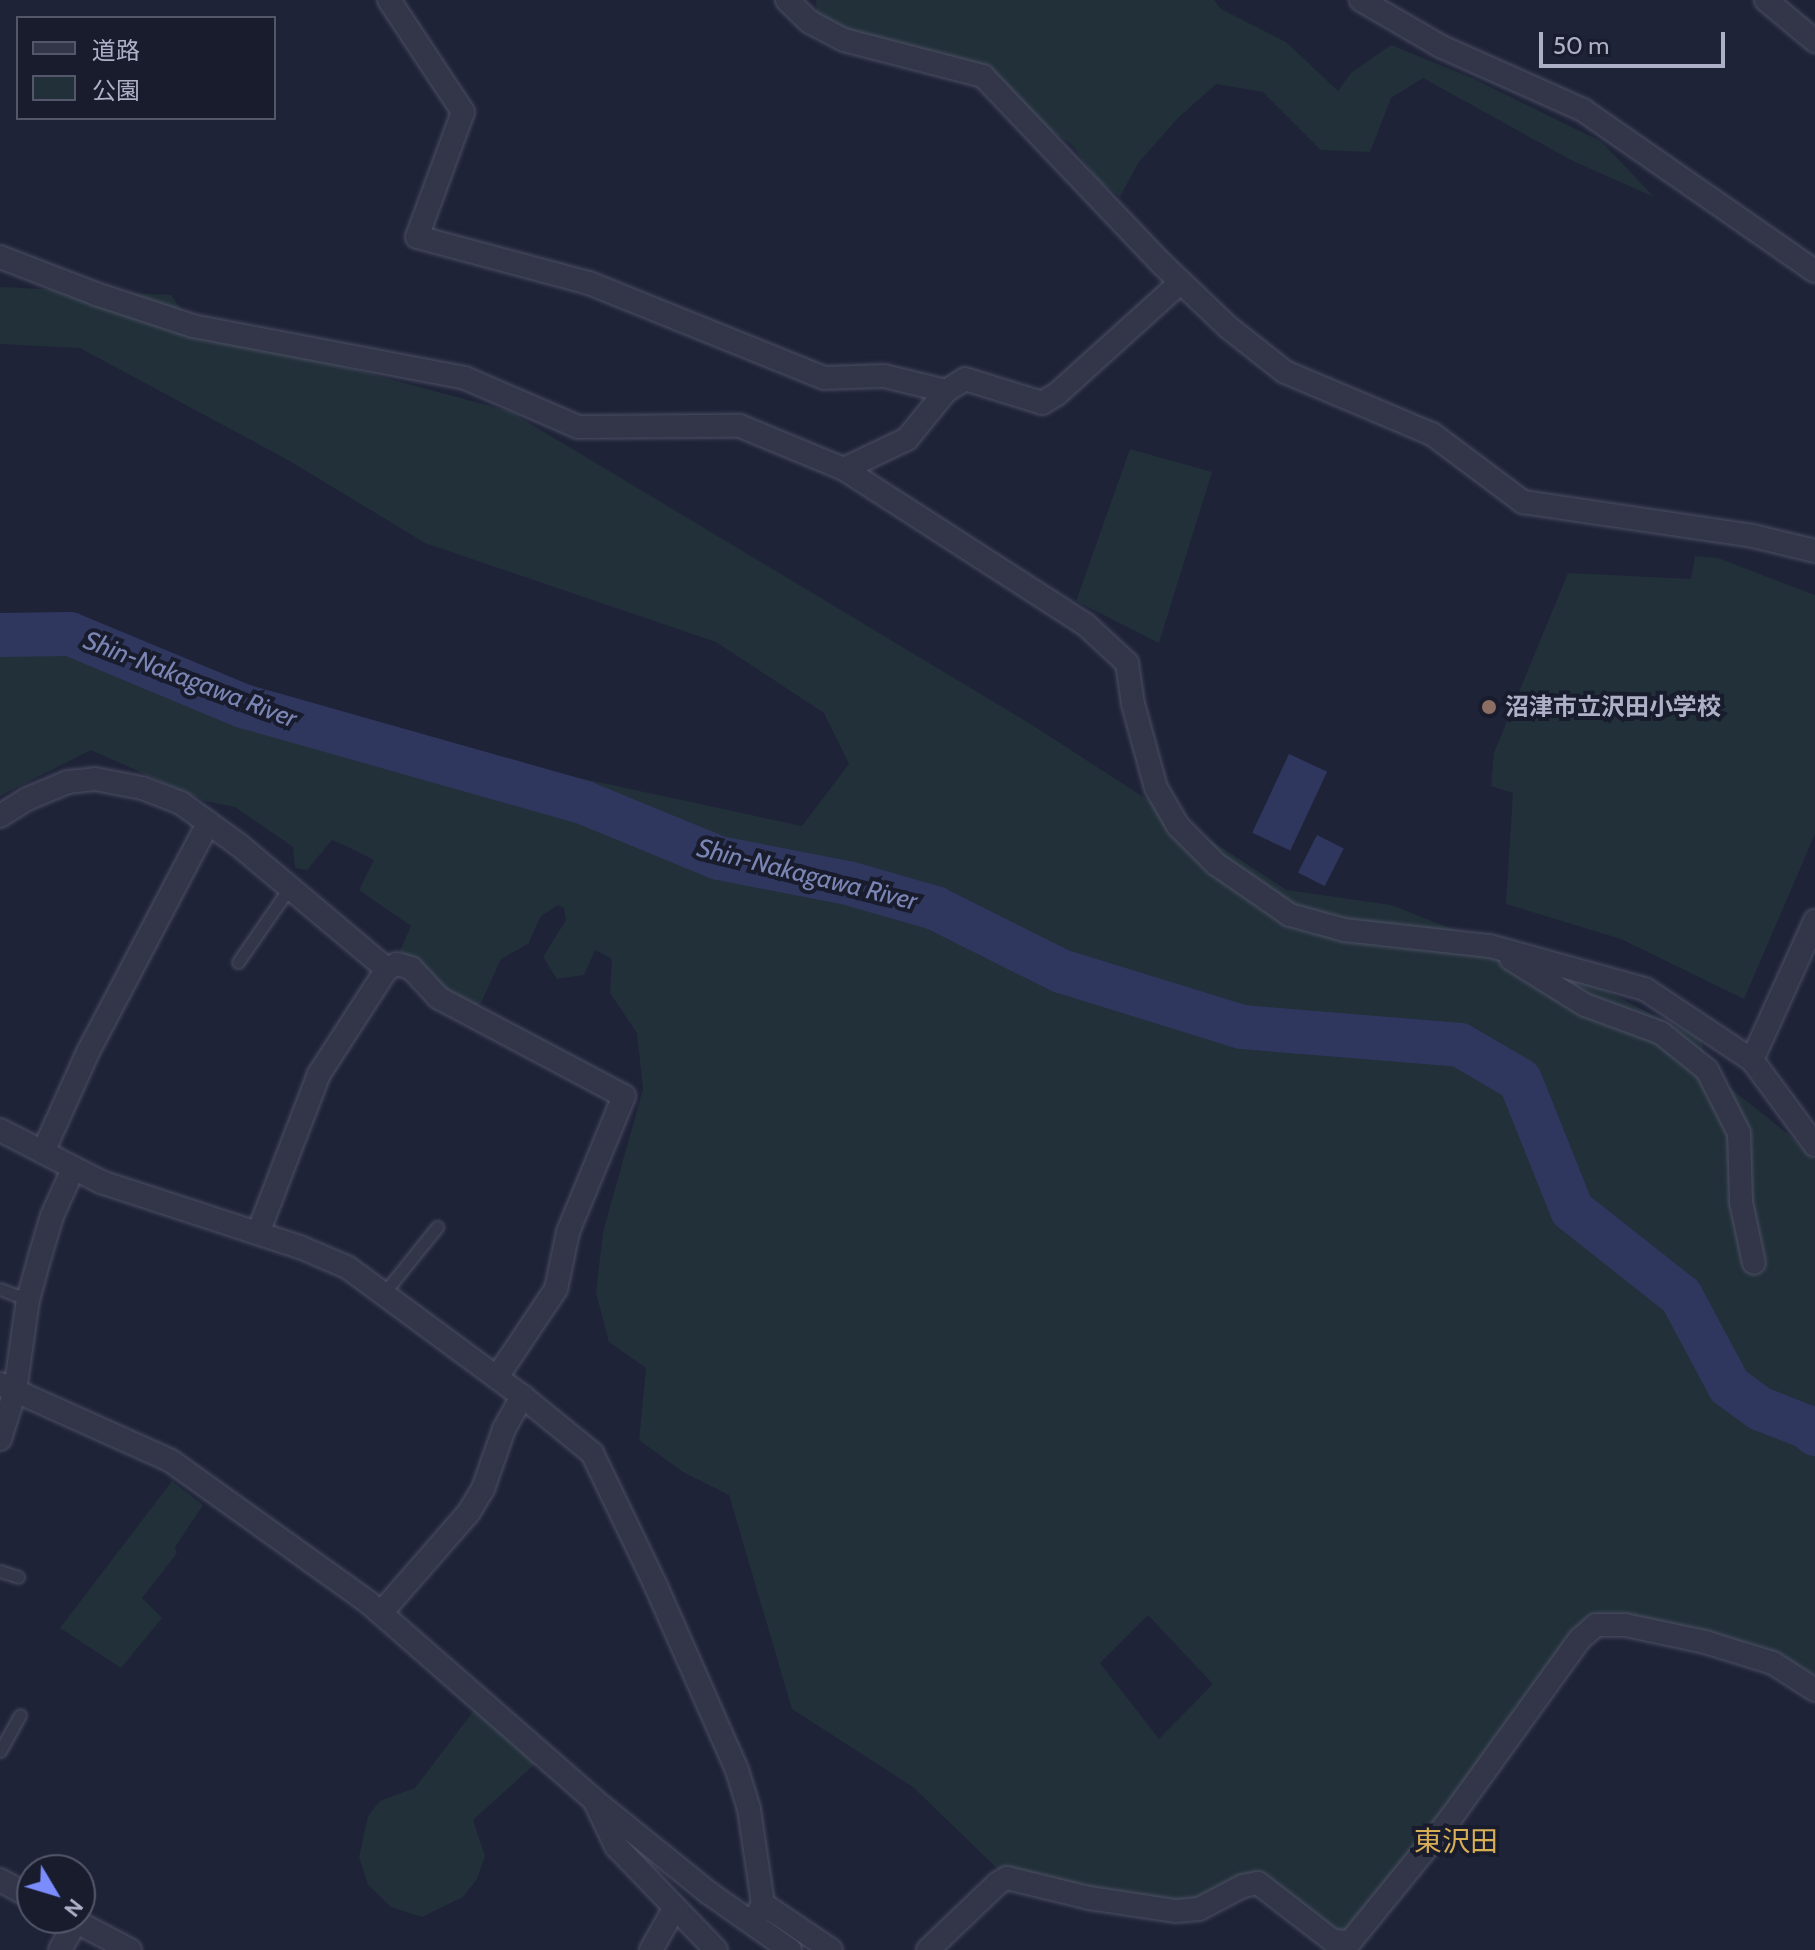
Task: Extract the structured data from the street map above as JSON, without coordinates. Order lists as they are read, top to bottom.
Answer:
{
  "districts": ["東沢田"],
  "water": ["Shin-Nakagawa River"],
  "places": ["沼津市立沢田小学校"],
  "legend": ["道路", "公園"],
  "scale_bar": "50 m",
  "north": "bottom right"
}
